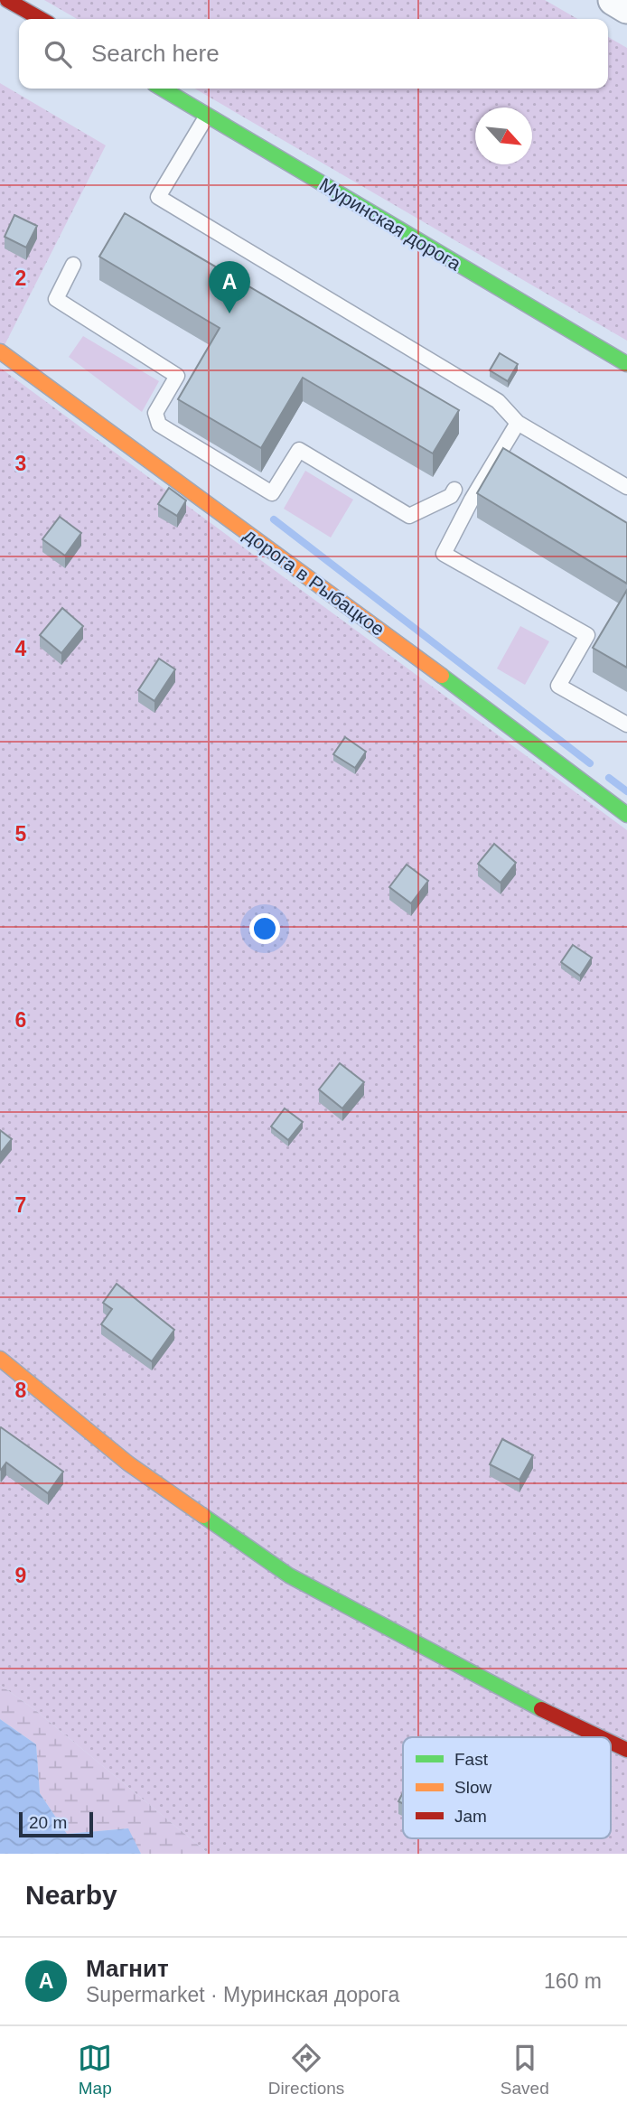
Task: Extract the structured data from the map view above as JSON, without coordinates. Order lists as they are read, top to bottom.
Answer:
{
  "streets": {
    "street": ["Муринская дорога", "дорога в Рыбацкое"]
  },
  "legend": ["Fast", "Slow", "Jam"],
  "scale_bar": "20 m",
  "north": "bottom right",
  "page": {
    "search": "Search here",
    "pins": "A",
    "scale": "20 m",
    "heading": "Nearby",
    "list": [
      {
        "mark": "A",
        "name": "Магнит",
        "note": "Supermarket · Муринская дорога",
        "value": "160 m"
      }
    ],
    "nav": ["Map", "Directions", "Saved"]
  },
  "grid": {
    "rows": [
      "2",
      "3",
      "4",
      "5",
      "6",
      "7",
      "8",
      "9"
    ]
  }
}
